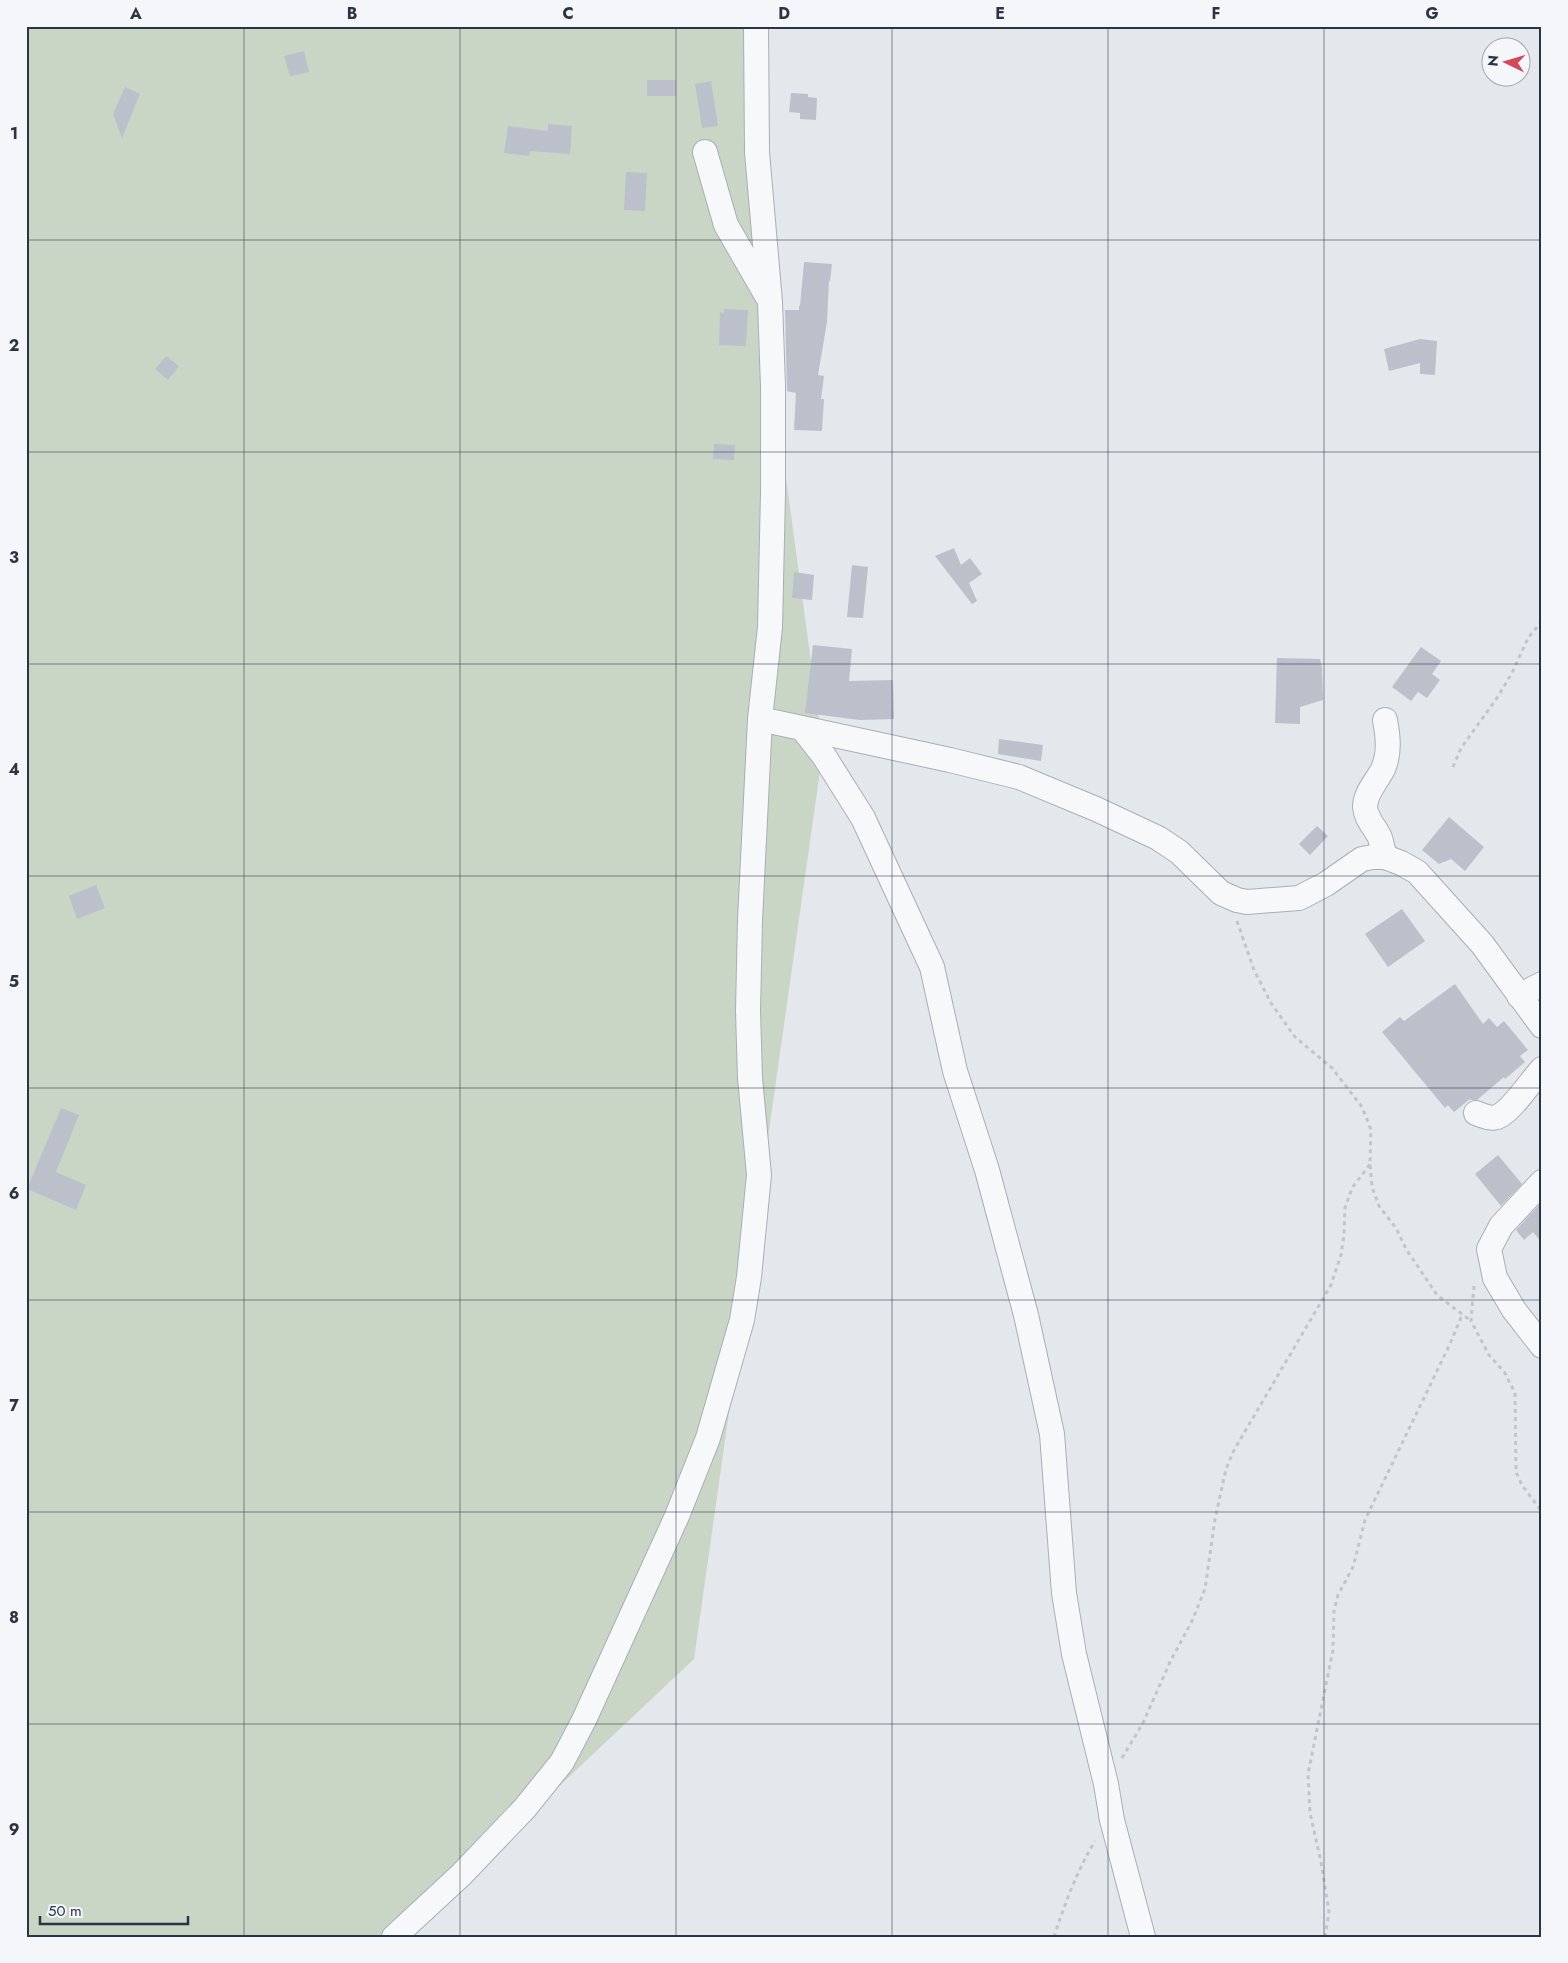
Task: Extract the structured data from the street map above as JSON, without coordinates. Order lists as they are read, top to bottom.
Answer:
{
  "scale_bar": "50 m",
  "north": "left",
  "grid": {
    "columns": [
      "A",
      "B",
      "C",
      "D",
      "E",
      "F",
      "G"
    ],
    "rows": [
      "1",
      "2",
      "3",
      "4",
      "5",
      "6",
      "7",
      "8",
      "9"
    ]
  }
}
